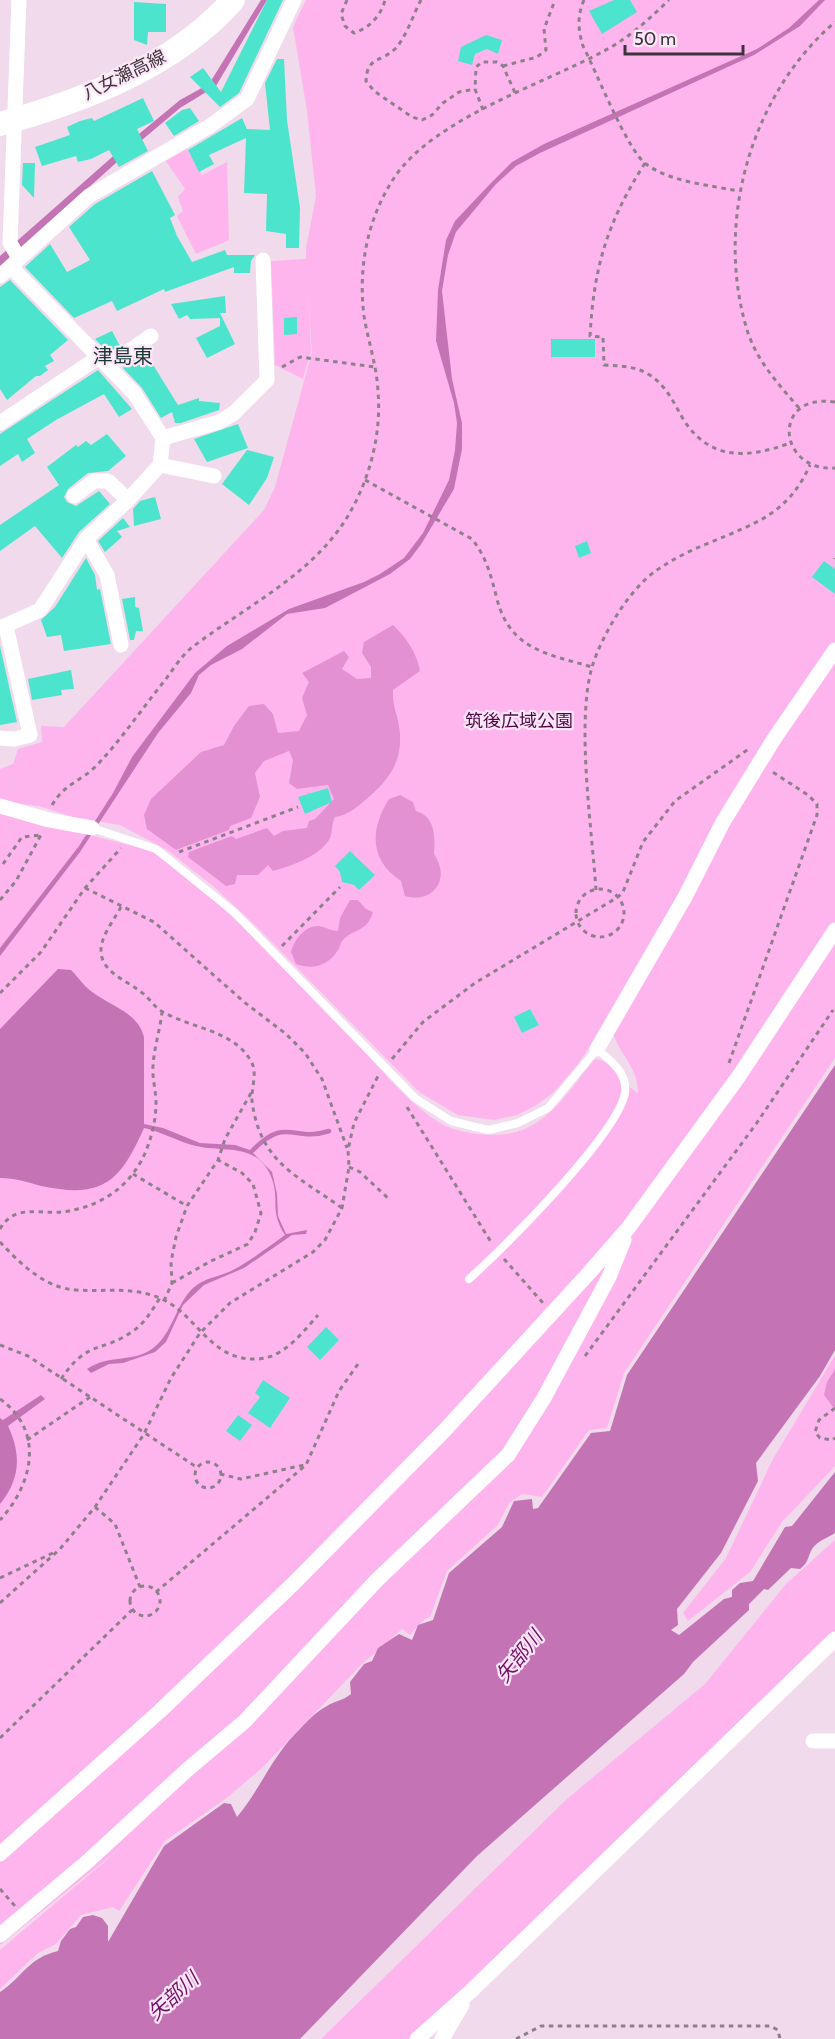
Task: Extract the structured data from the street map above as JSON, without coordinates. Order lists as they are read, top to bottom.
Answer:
{
  "streets": {
    "main road": ["八女瀬高線"]
  },
  "districts": ["津島東"],
  "water": ["矢部川"],
  "parks": ["筑後広域公園"],
  "scale_bar": "50 m"
}
